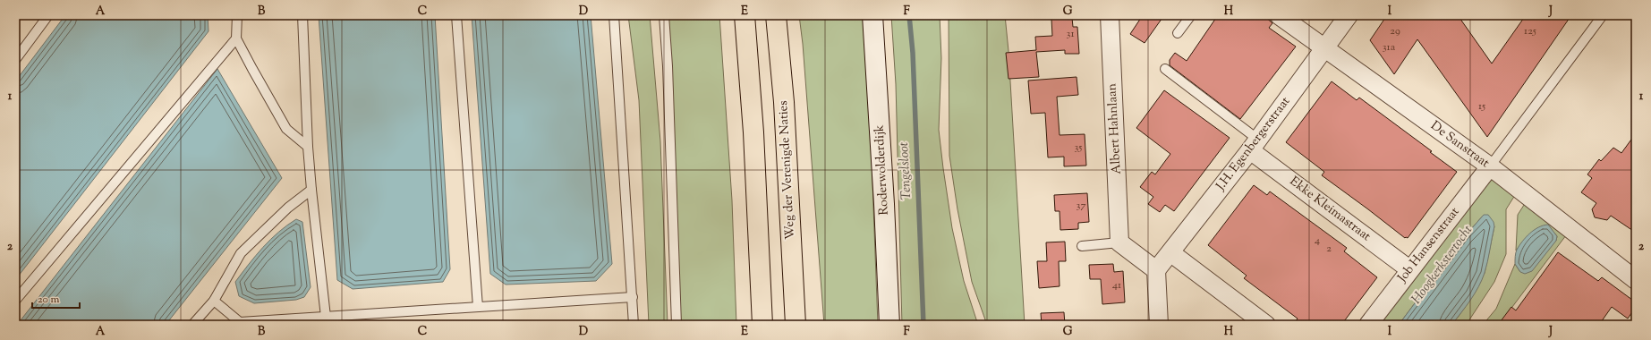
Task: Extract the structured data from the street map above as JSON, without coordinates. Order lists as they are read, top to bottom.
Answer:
{
  "streets": {
    "highway": ["Weg der Verenigde Naties"],
    "street": [
      "Albert Hahnlaan",
      "J.H. Egenbergerstraat",
      "De Sanstraat",
      "Roderwolderdijk",
      "Ekke Kleimastraat",
      "Job Hansenstraat"
    ]
  },
  "crossings": [
    ["J.H. Egenbergerstraat", "De Sanstraat"],
    ["J.H. Egenbergerstraat", "Ekke Kleimastraat"],
    ["De Sanstraat", "Job Hansenstraat"],
    ["Ekke Kleimastraat", "Job Hansenstraat"]
  ],
  "water": ["Tengelsloot", "Hoogkerkstertocht"],
  "house_numbers": [
    "29",
    "125",
    "31",
    "31a",
    "15",
    "35",
    "37",
    "4",
    "2",
    "41"
  ],
  "scale_bar": "20 m",
  "grid": {
    "columns": [
      "A",
      "B",
      "C",
      "D",
      "E",
      "F",
      "G",
      "H",
      "I",
      "J"
    ],
    "rows": ["1", "2"]
  }
}
